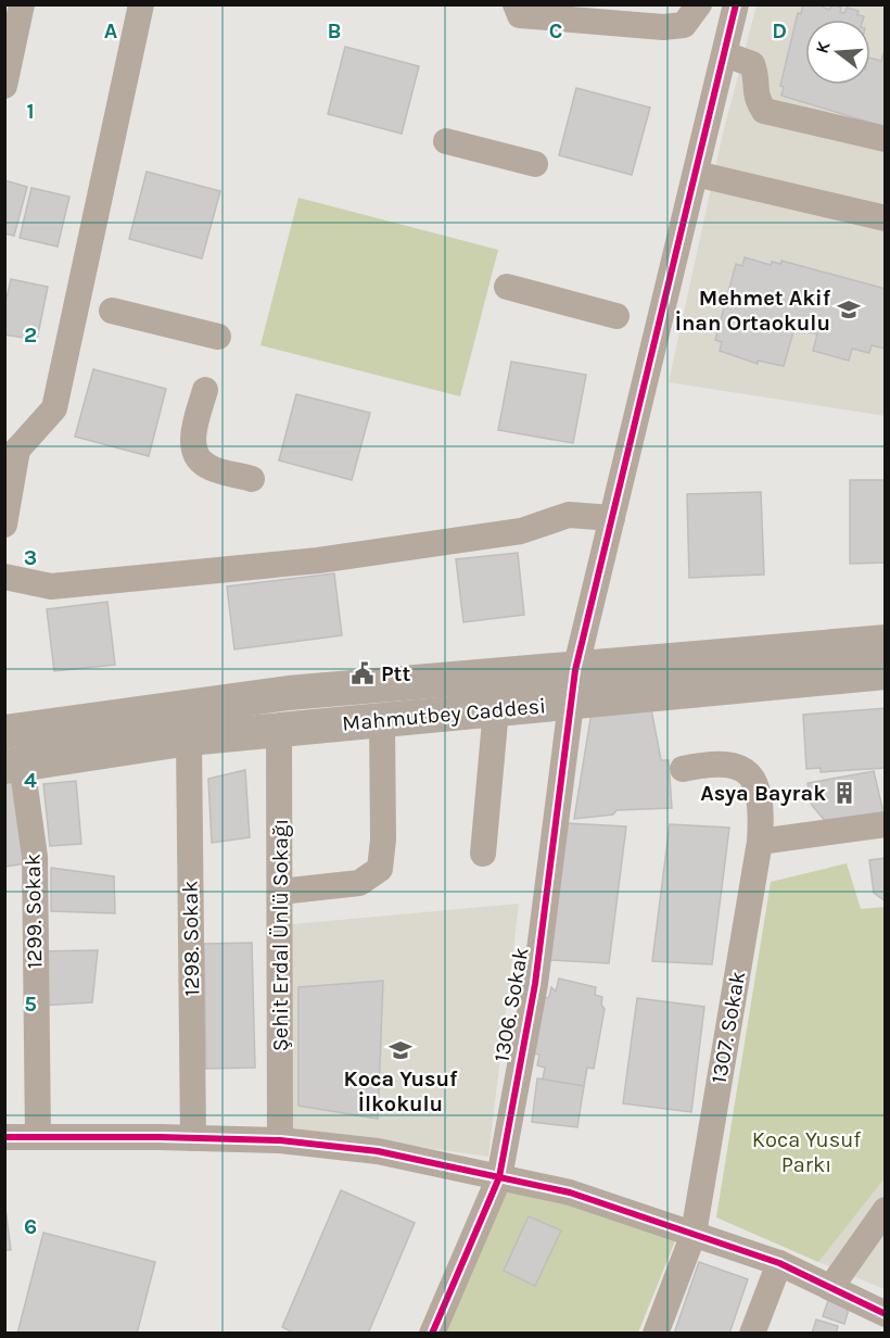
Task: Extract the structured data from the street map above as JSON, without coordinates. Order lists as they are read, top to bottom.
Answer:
{
  "streets": {
    "main road": ["Mahmutbey Caddesi"],
    "street": [
      "1299. Sokak",
      "Şehit Erdal Ünlü Sokağı",
      "1298. Sokak",
      "1306. Sokak",
      "1307. Sokak"
    ]
  },
  "crossings": [
    ["Mahmutbey Caddesi", "1299. Sokak"],
    ["Mahmutbey Caddesi", "Şehit Erdal Ünlü Sokağı"],
    ["Mahmutbey Caddesi", "1298. Sokak"],
    ["Mahmutbey Caddesi", "1306. Sokak"]
  ],
  "parks": ["Koca Yusuf Parkı"],
  "places": {
    "school or university": ["Mehmet Akif İnan Ortaokulu", "Koca Yusuf İlkokulu"],
    "public building": ["Ptt"],
    "building": ["Asya Bayrak"]
  },
  "north": "left",
  "grid": {
    "columns": [
      "A",
      "B",
      "C",
      "D"
    ],
    "rows": [
      "1",
      "2",
      "3",
      "4",
      "5",
      "6"
    ]
  }
}
